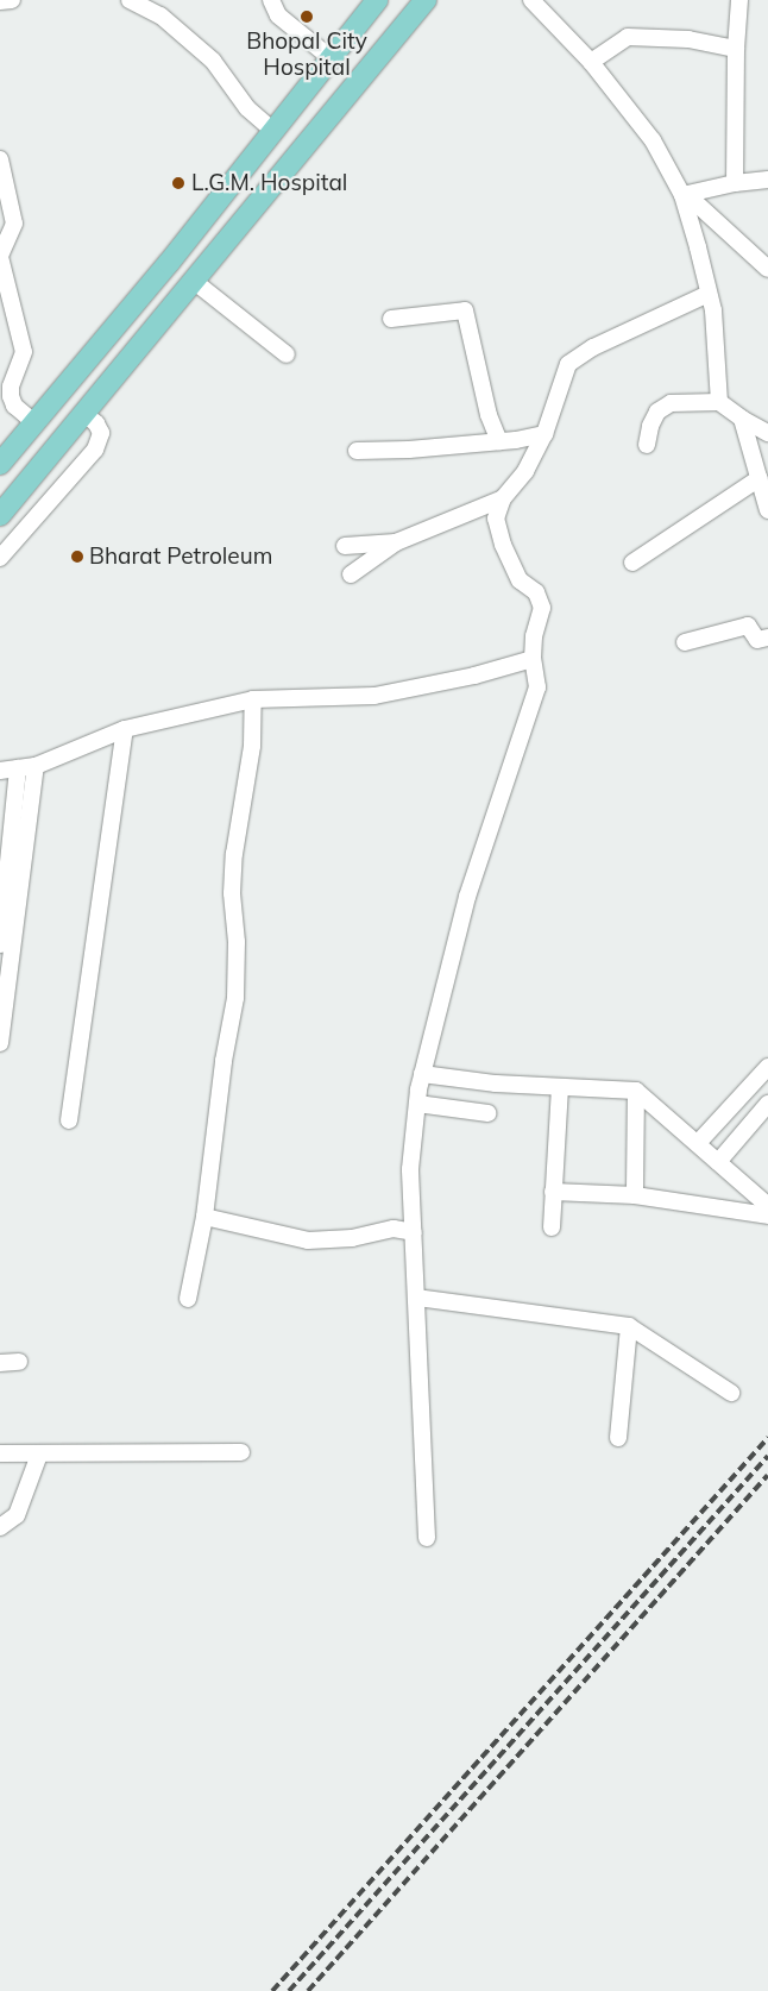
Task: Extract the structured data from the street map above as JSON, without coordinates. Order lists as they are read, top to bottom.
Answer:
{
  "places": ["Bhopal City Hospital", "L.G.M. Hospital", "Bharat Petroleum"]
}
